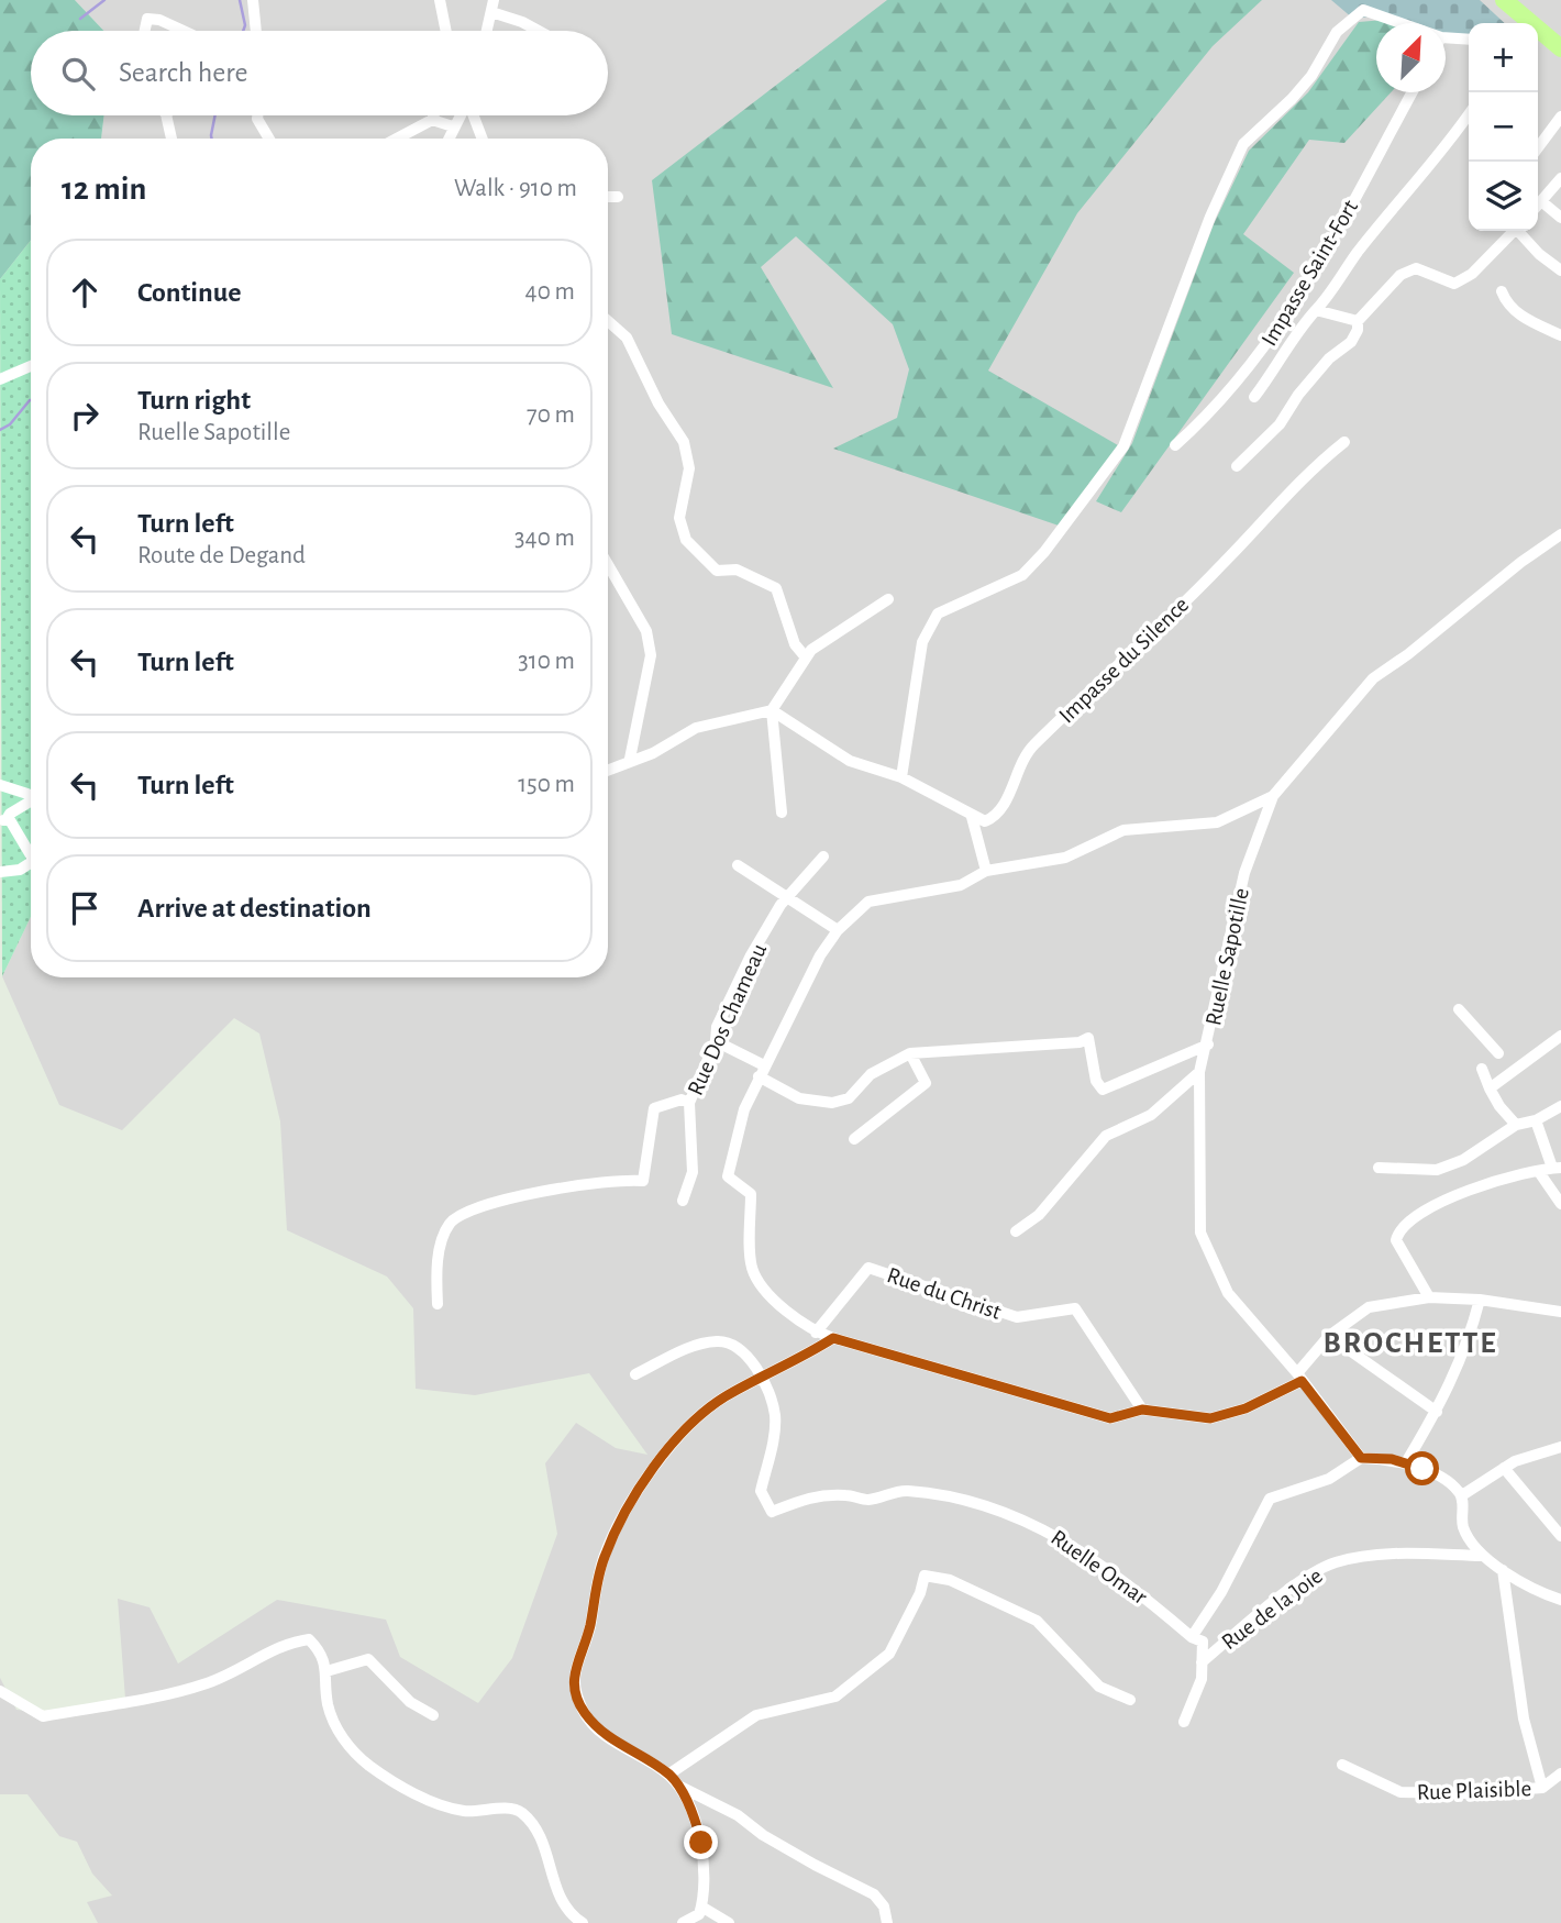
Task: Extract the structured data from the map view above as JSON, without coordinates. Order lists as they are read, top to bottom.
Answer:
{
  "streets": {
    "street": [
      "Impasse Saint-Fort",
      "Impasse du Silence",
      "Ruelle Sapotille",
      "Rue Dos Chameau",
      "Rue du Christ",
      "Ruelle Omar",
      "Rue de la Joie",
      "Rue Plaisible"
    ]
  },
  "crossings": [
    ["Ruelle Omar", "Rue de la Joie"]
  ],
  "districts": ["BROCHETTE"],
  "north": "top right",
  "page": {
    "map_buttons": ["+", "−"],
    "search": "Search here",
    "heading": ["12 min", "Walk · 910 m"],
    "list": [
      ["Continue", "40 m"],
      ["Turn right", "Ruelle Sapotille", "70 m"],
      ["Turn left", "Route de Degand", "340 m"],
      ["Turn left", "310 m"],
      ["Turn left", "150 m"],
      "Arrive at destination"
    ]
  }
}
